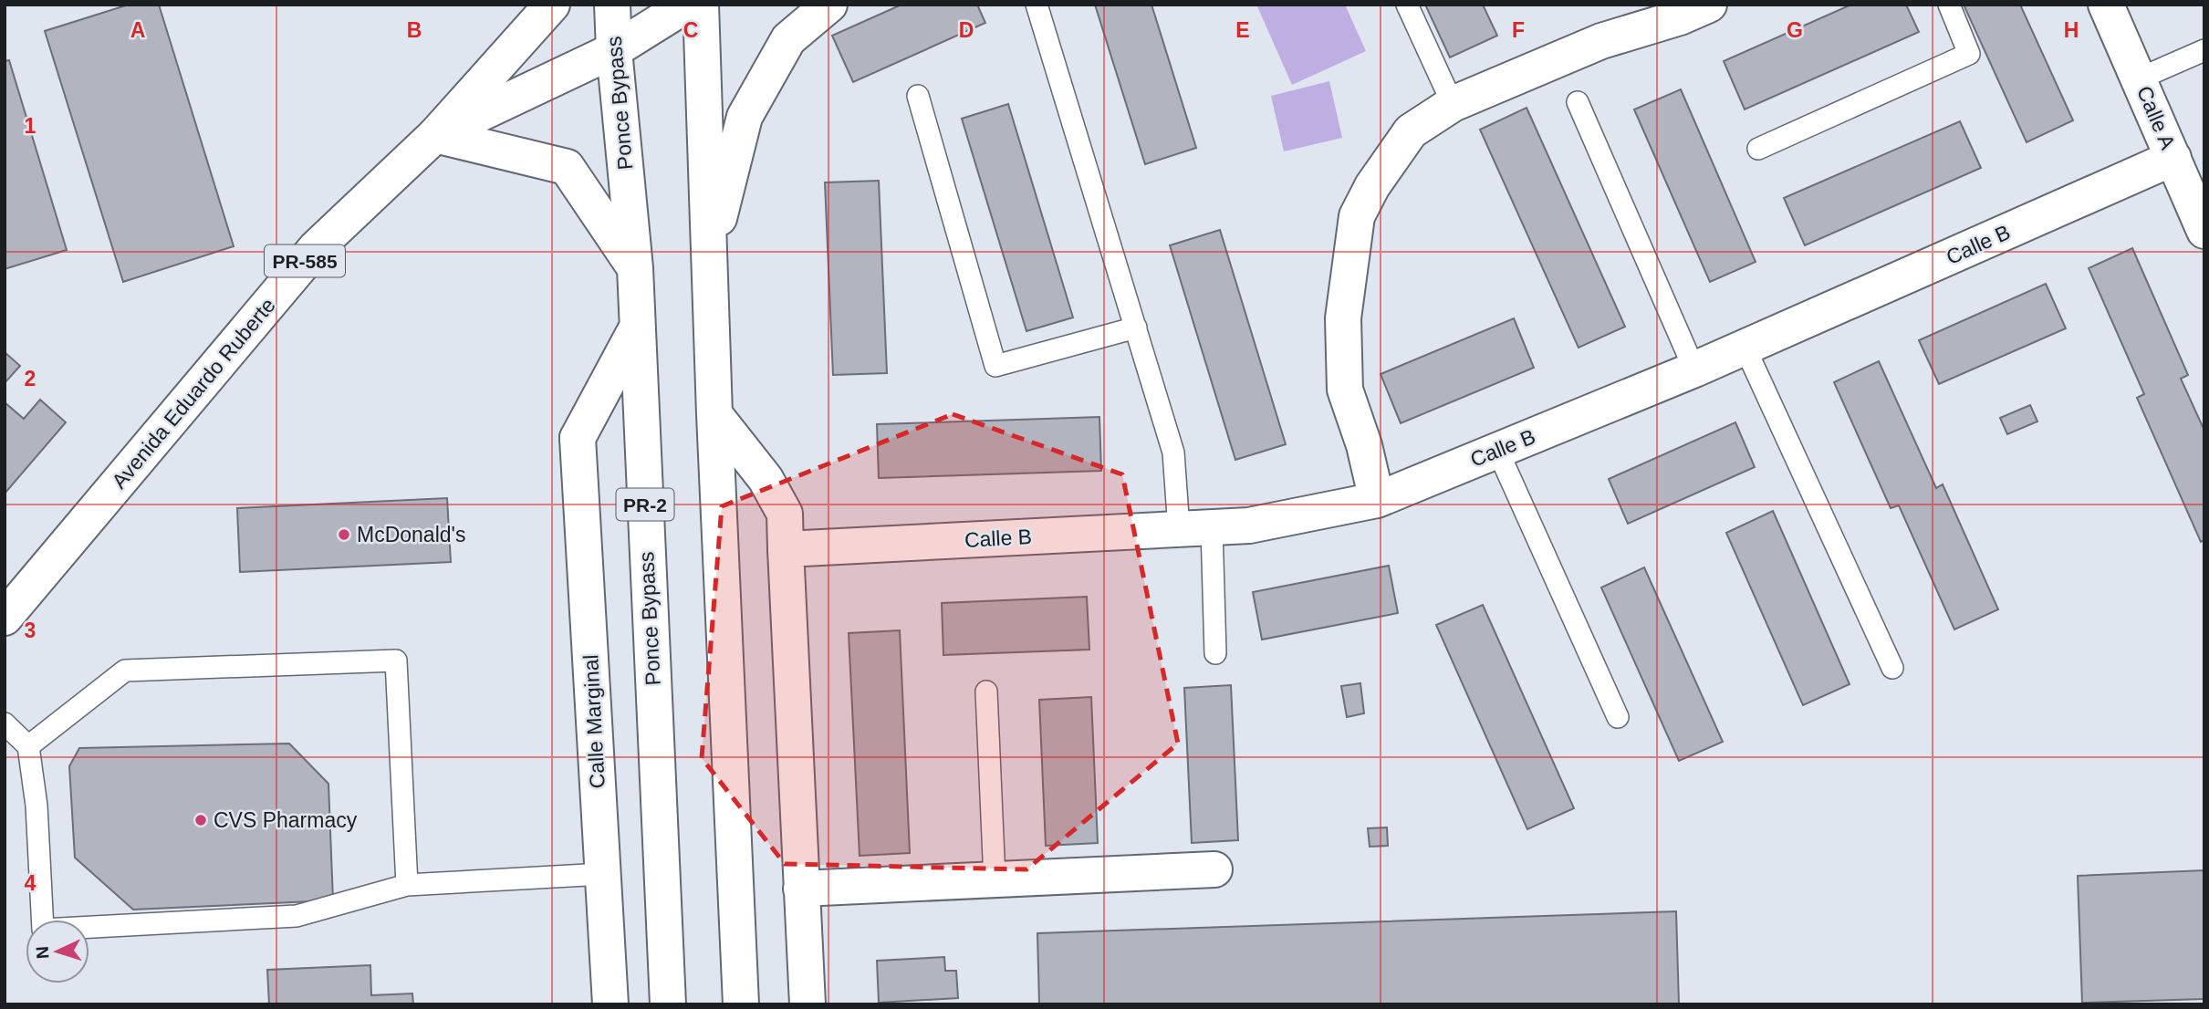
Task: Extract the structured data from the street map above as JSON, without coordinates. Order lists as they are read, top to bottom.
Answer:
{
  "streets": {
    "main road": [
      "Ponce Bypass",
      "Calle A",
      "Calle B",
      "PR-585",
      "Avenida Eduardo Ruberte",
      "PR-2",
      "Calle Marginal"
    ]
  },
  "crossings": [
    ["Ponce Bypass", "Avenida Eduardo Ruberte"],
    ["Ponce Bypass", "Calle Marginal"],
    ["Calle A", "Calle B"]
  ],
  "places": ["McDonald's", "CVS Pharmacy"],
  "north": "left",
  "grid": {
    "columns": [
      "A",
      "B",
      "C",
      "D",
      "E",
      "F",
      "G",
      "H"
    ],
    "rows": [
      "1",
      "2",
      "3",
      "4"
    ]
  }
}
